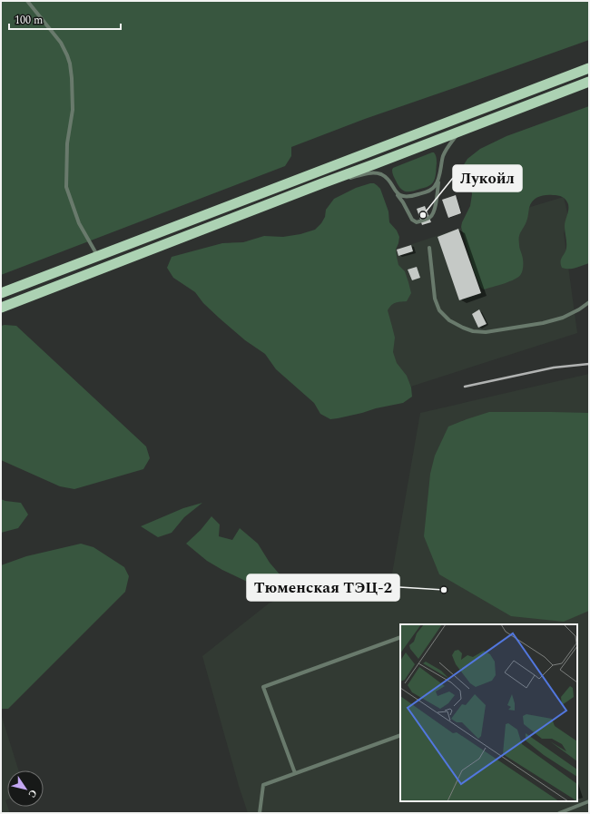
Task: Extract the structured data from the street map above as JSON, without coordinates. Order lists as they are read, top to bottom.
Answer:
{
  "places": ["Лукойл", "Тюменская ТЭЦ-2"],
  "scale_bar": "100 m",
  "north": "bottom right"
}
